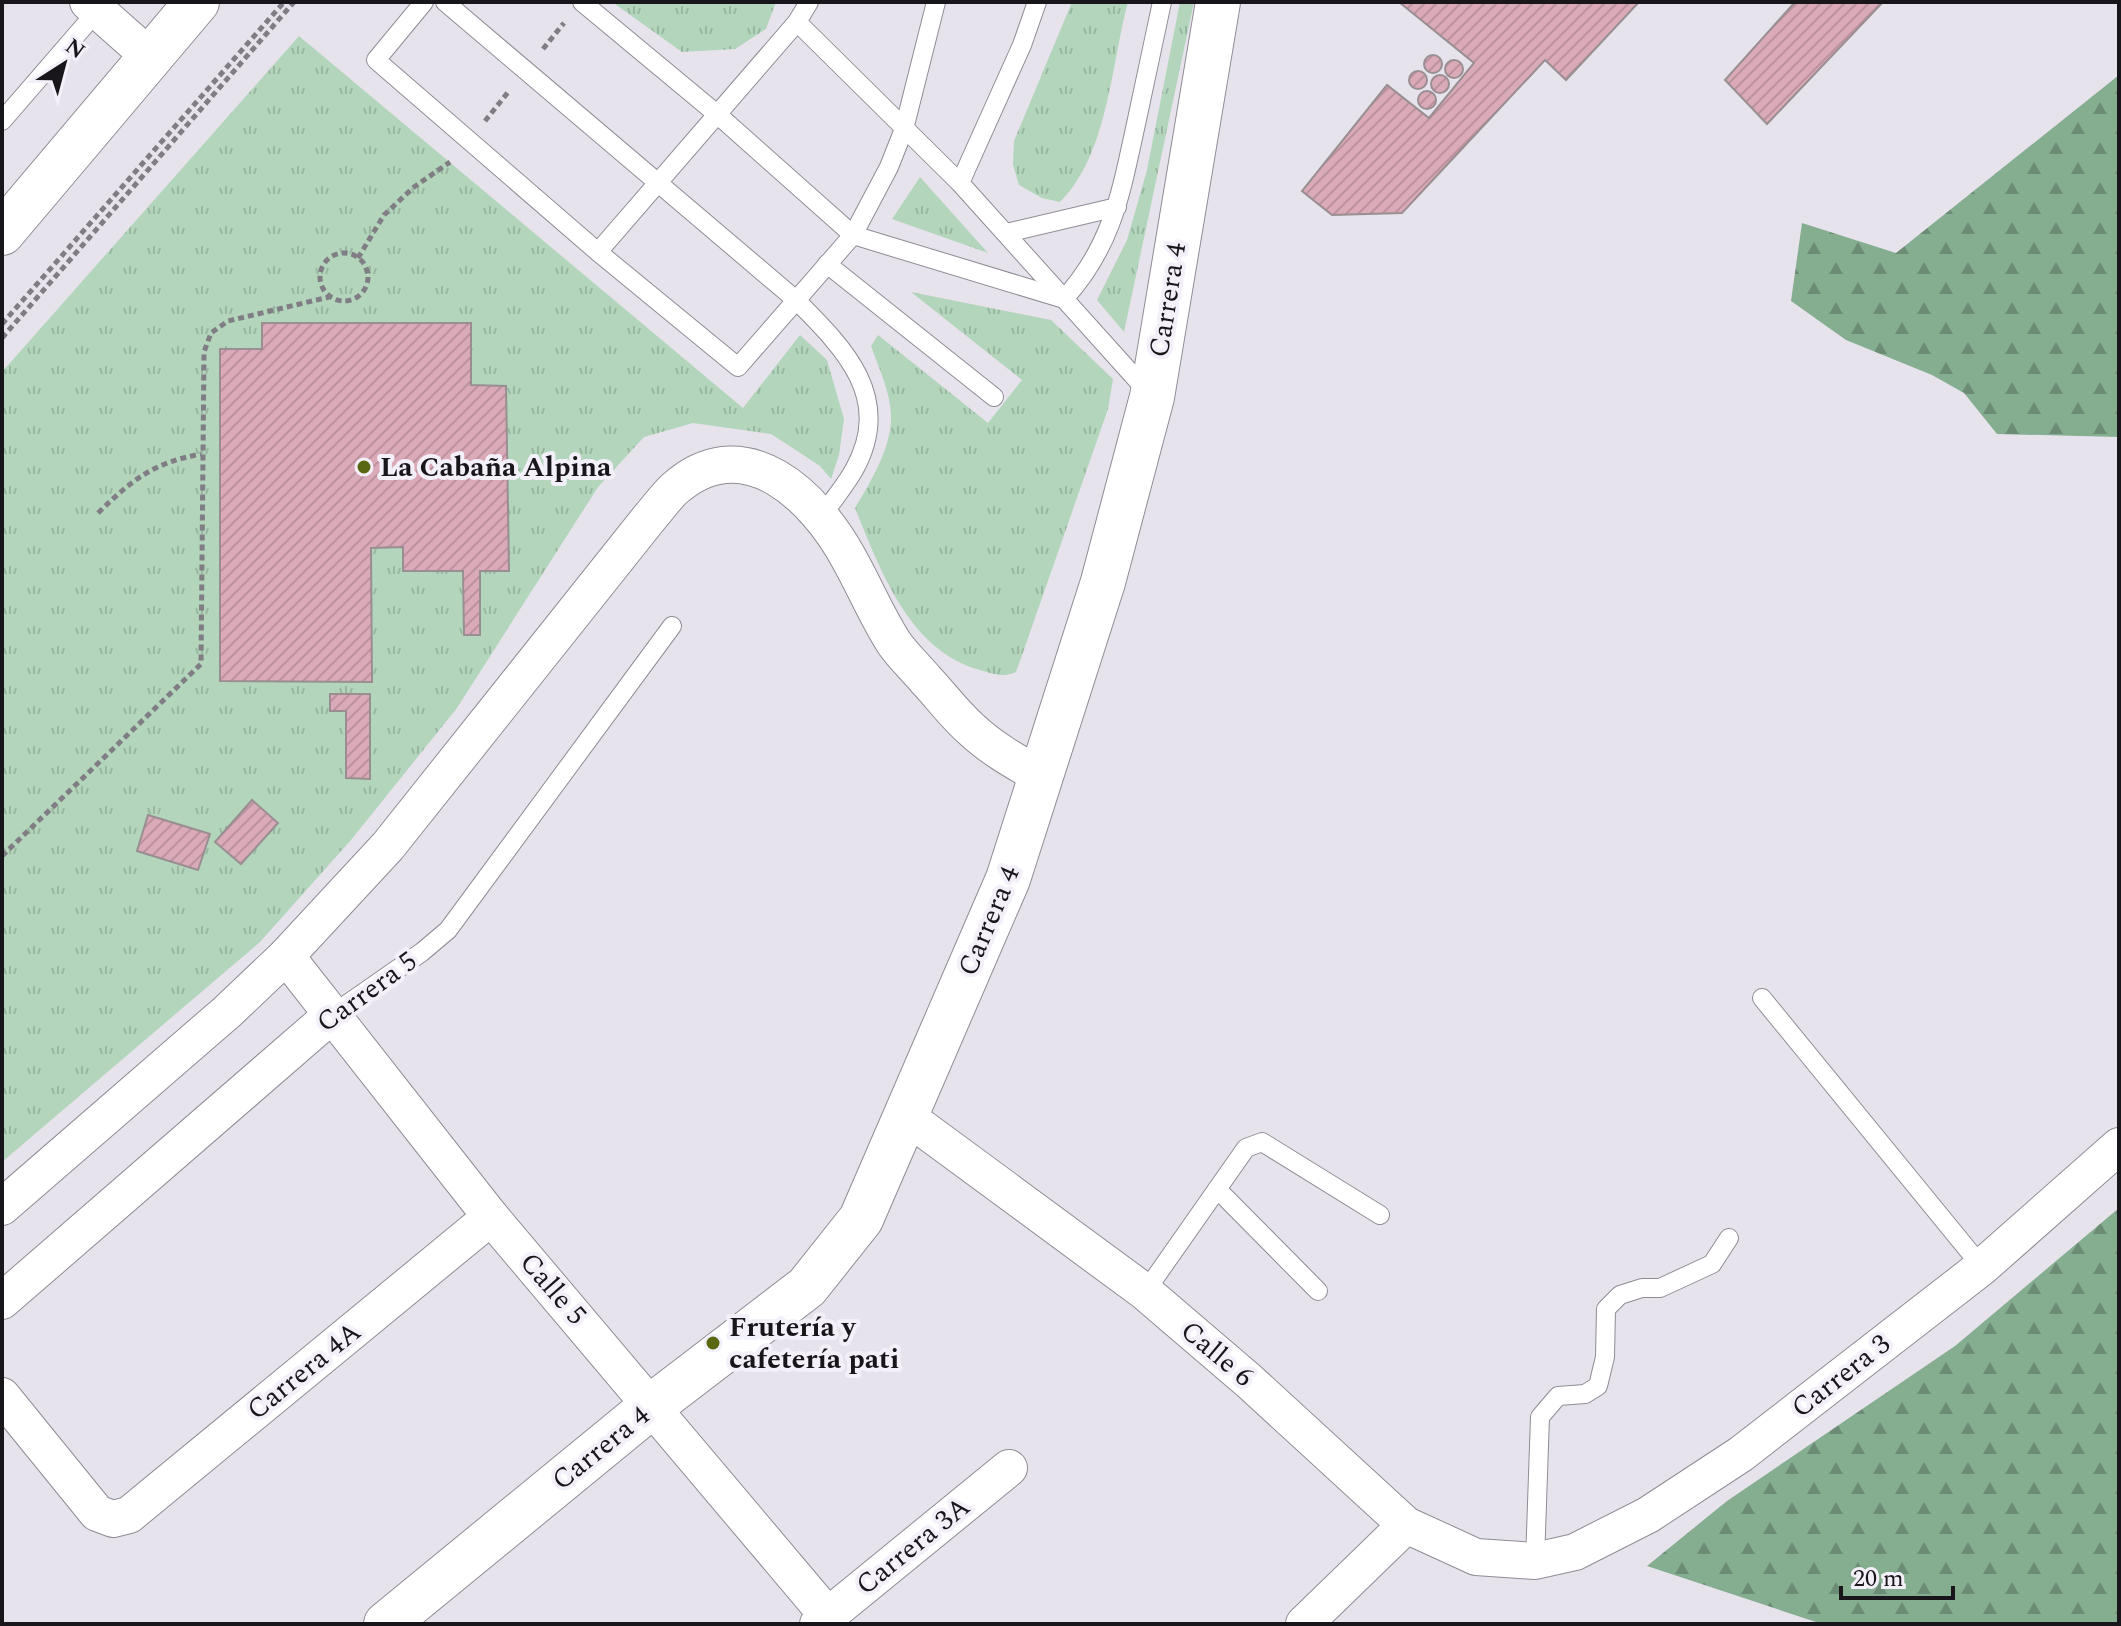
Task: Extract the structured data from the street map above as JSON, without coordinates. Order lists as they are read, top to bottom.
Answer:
{
  "streets": {
    "main road": ["Carrera 4"],
    "street": [
      "Carrera 5",
      "Calle 5",
      "Calle 6",
      "Carrera 4A",
      "Carrera 3",
      "Carrera 3A"
    ]
  },
  "crossings": [
    ["Carrera 4", "Calle 5"],
    ["Carrera 4", "Calle 6"],
    ["Carrera 5", "Calle 5"],
    ["Calle 5", "Carrera 4A"],
    ["Calle 5", "Carrera 3A"],
    ["Calle 6", "Carrera 3"]
  ],
  "places": ["La Cabaña Alpina", "Frutería y cafetería pati"],
  "scale_bar": "20 m",
  "north": "top right"
}
